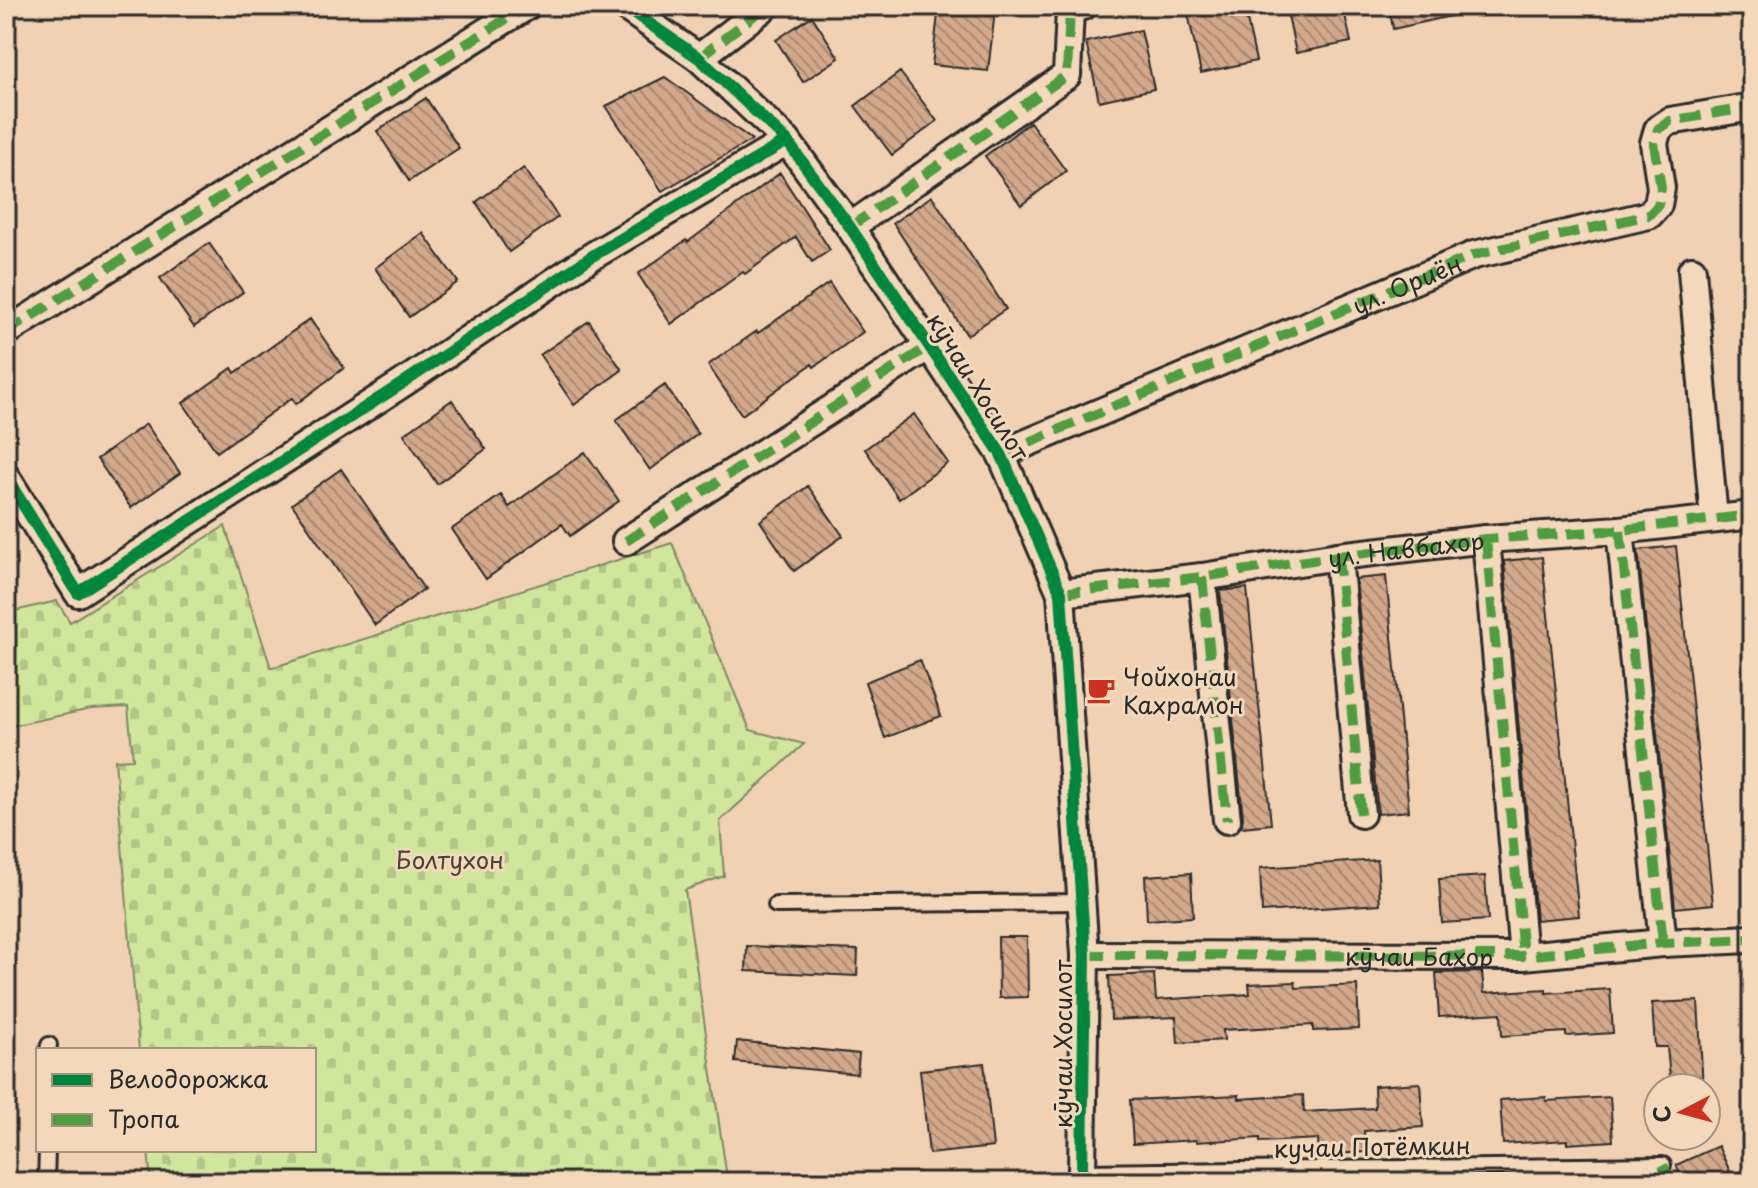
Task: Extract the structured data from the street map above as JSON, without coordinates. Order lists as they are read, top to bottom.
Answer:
{
  "streets": {
    "street": [
      "ул. Ориён",
      "кӯчаи Хосилот",
      "ул. Навбахор",
      "кӯчаи Баҳор"
    ],
    "lane": ["кучаи Потёмкин"]
  },
  "crossings": [
    ["ул. Ориён", "кӯчаи Хосилот"],
    ["кӯчаи Хосилот", "ул. Навбахор"],
    ["кӯчаи Хосилот", "кӯчаи Баҳор"],
    ["кӯчаи Хосилот", "кучаи Потёмкин"]
  ],
  "parks": ["Болтухон"],
  "places": {
    "cafe": ["Чойхонаи Кахрамон"]
  },
  "legend": ["Велодорожка", "Тропа"],
  "north": "left"
}
